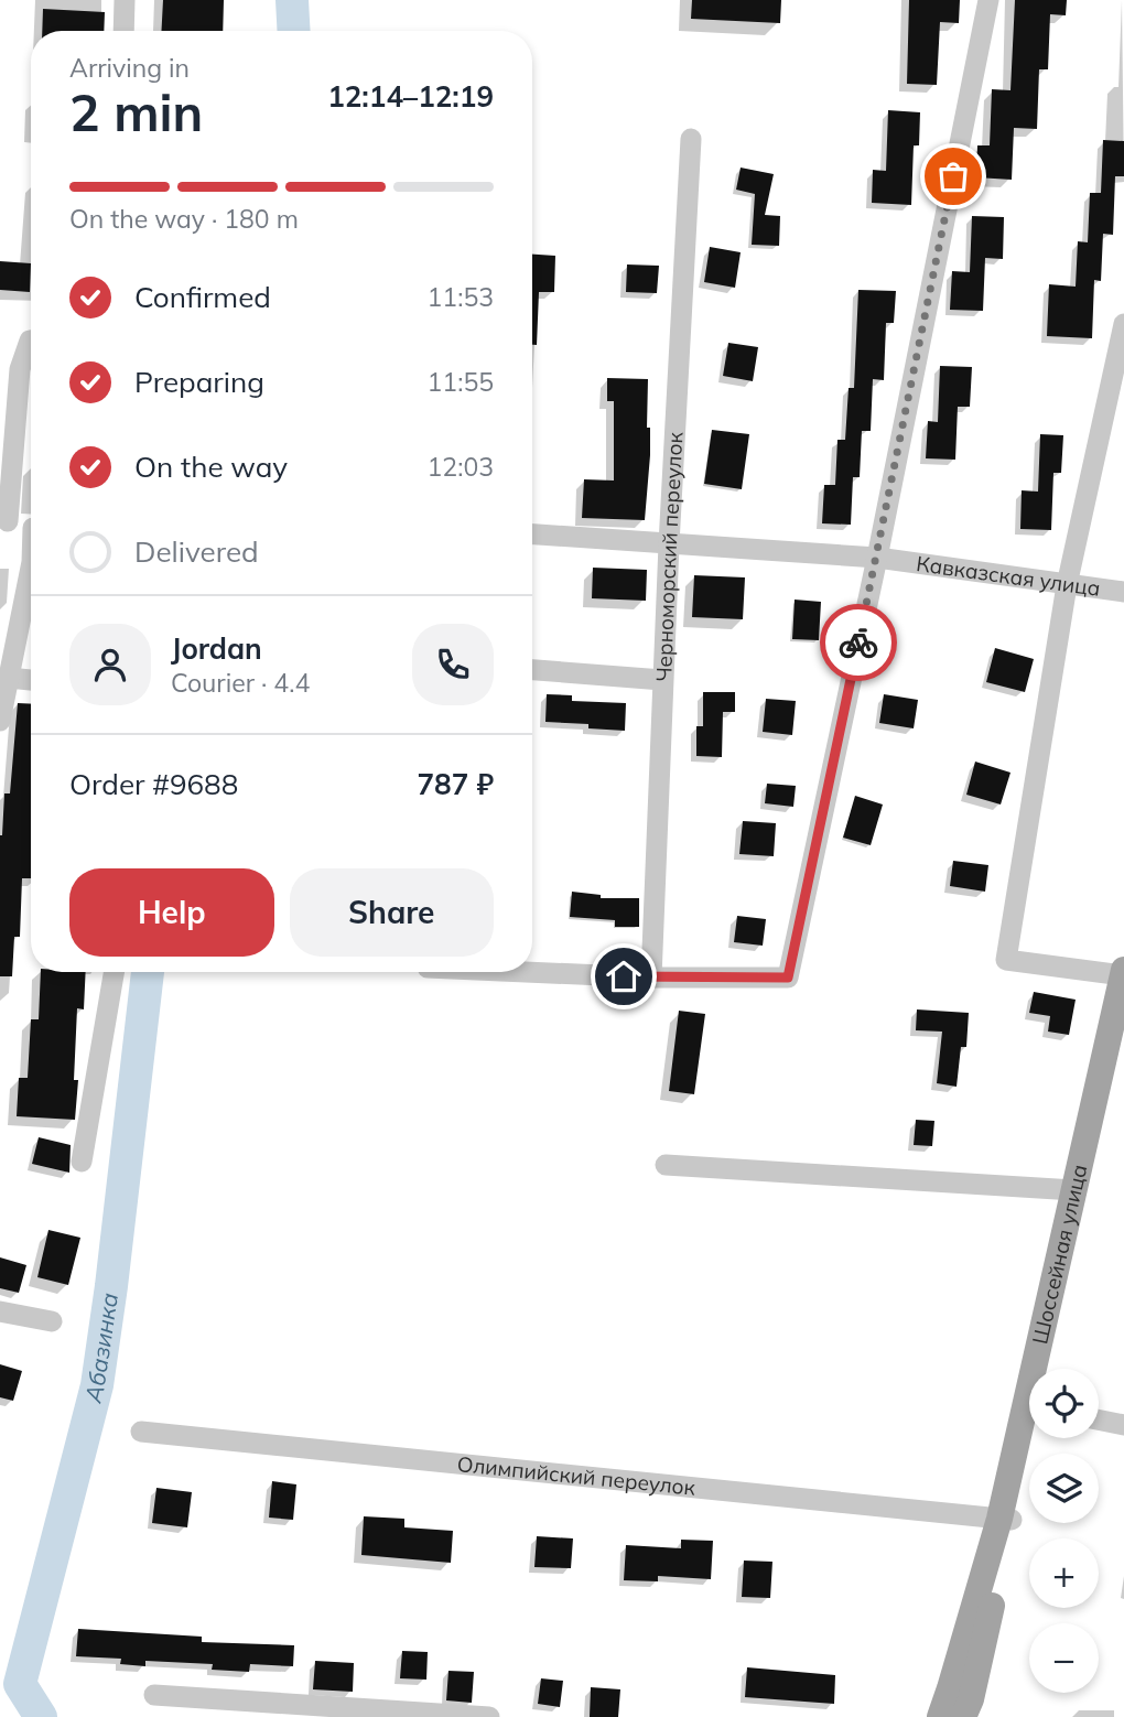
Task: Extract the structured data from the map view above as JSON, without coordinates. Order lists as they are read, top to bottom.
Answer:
{
  "streets": {
    "main road": ["Шоссейная улица"],
    "street": ["Черноморский переулок", "Кавказская улица", "Олимпийский переулок"]
  },
  "crossings": [
    ["Черноморский переулок", "Кавказская улица"],
    ["Шоссейная улица", "Олимпийский переулок"]
  ],
  "water": ["Абазинка"],
  "page": {
    "heading": ["2 min", "Arriving in", "12:14–12:19"],
    "panel": [
      "Jordan",
      "Courier · 4.4",
      "Order #9688",
      "787 ₽"
    ],
    "bar": "On the way · 180 m",
    "list": [
      ["Confirmed", "11:53"],
      ["Preparing", "11:55"],
      ["On the way", "12:03"],
      "Delivered"
    ],
    "buttons": ["Help", "Share"],
    "map_buttons": ["+", "−"]
  }
}
